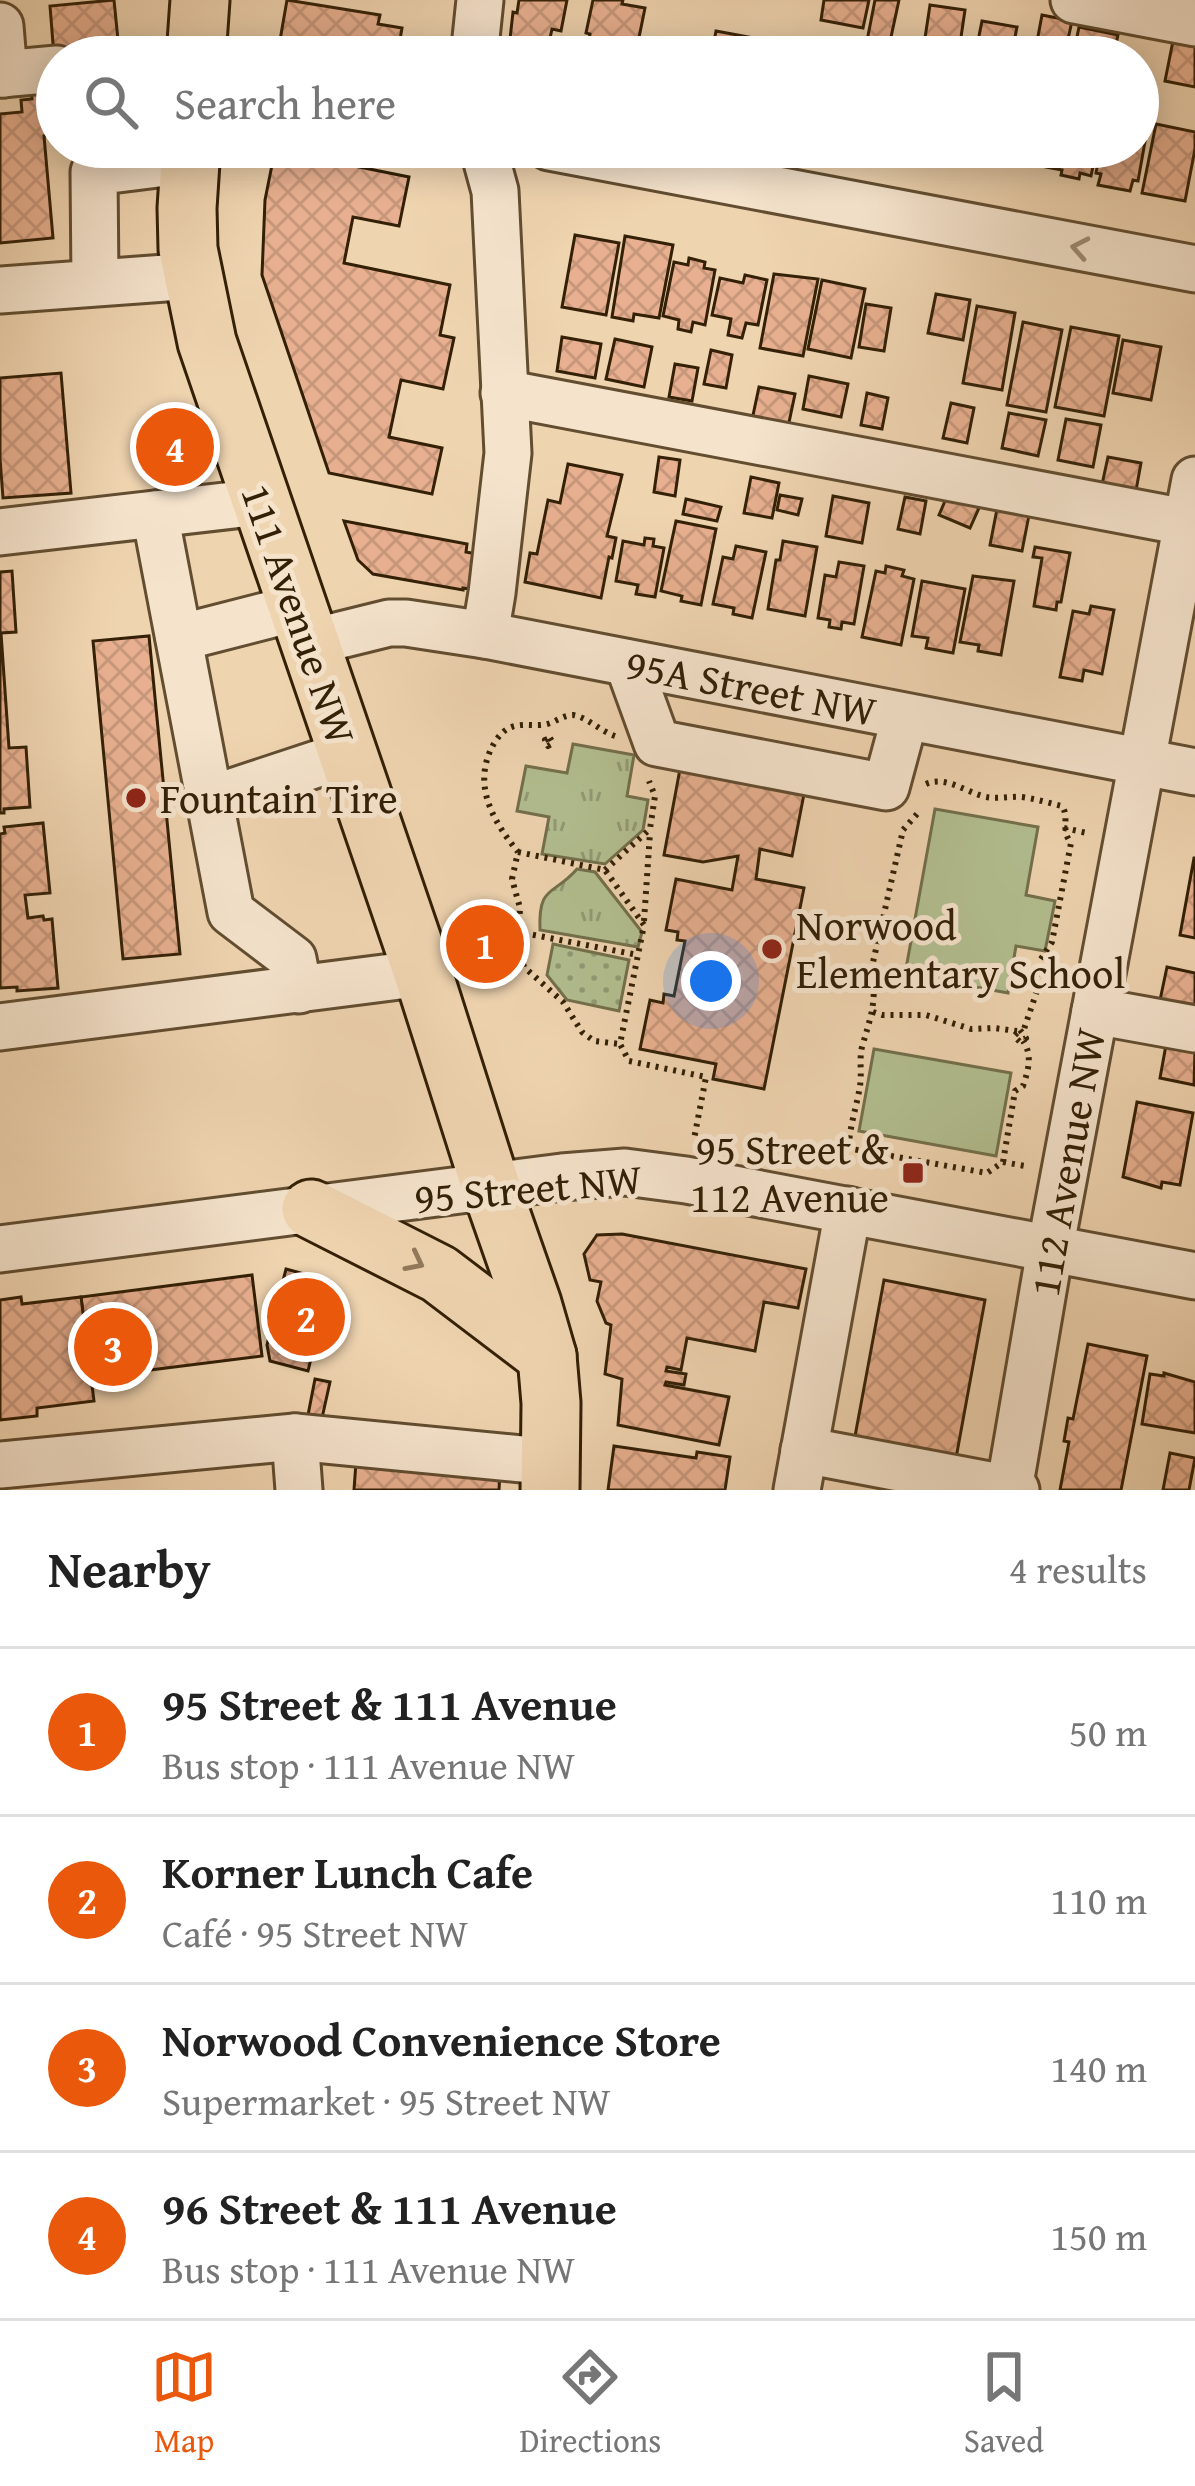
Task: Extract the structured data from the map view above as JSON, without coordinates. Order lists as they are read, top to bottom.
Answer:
{
  "streets": {
    "main road": ["111 Avenue NW"],
    "street": ["95A Street NW", "112 Avenue NW", "95 Street NW"]
  },
  "crossings": [
    ["111 Avenue NW", "95A Street NW"],
    ["111 Avenue NW", "95 Street NW"],
    ["95A Street NW", "112 Avenue NW"],
    ["112 Avenue NW", "95 Street NW"]
  ],
  "places": {
    "other": ["Fountain Tire", "Norwood Elementary School"],
    "transit": ["95 Street & 112 Avenue"]
  },
  "page": {
    "search": "Search here",
    "pins": [
      "4",
      "1",
      "2",
      "3"
    ],
    "heading": ["Nearby", "4 results"],
    "list": [
      {
        "mark": "1",
        "name": "95 Street & 111 Avenue",
        "note": "Bus stop · 111 Avenue NW",
        "value": "50 m"
      },
      {
        "mark": "2",
        "name": "Korner Lunch Cafe",
        "note": "Café · 95 Street NW",
        "value": "110 m"
      },
      {
        "mark": "3",
        "name": "Norwood Convenience Store",
        "note": "Supermarket · 95 Street NW",
        "value": "140 m"
      },
      {
        "mark": "4",
        "name": "96 Street & 111 Avenue",
        "note": "Bus stop · 111 Avenue NW",
        "value": "150 m"
      }
    ],
    "nav": ["Map", "Directions", "Saved"]
  }
}
